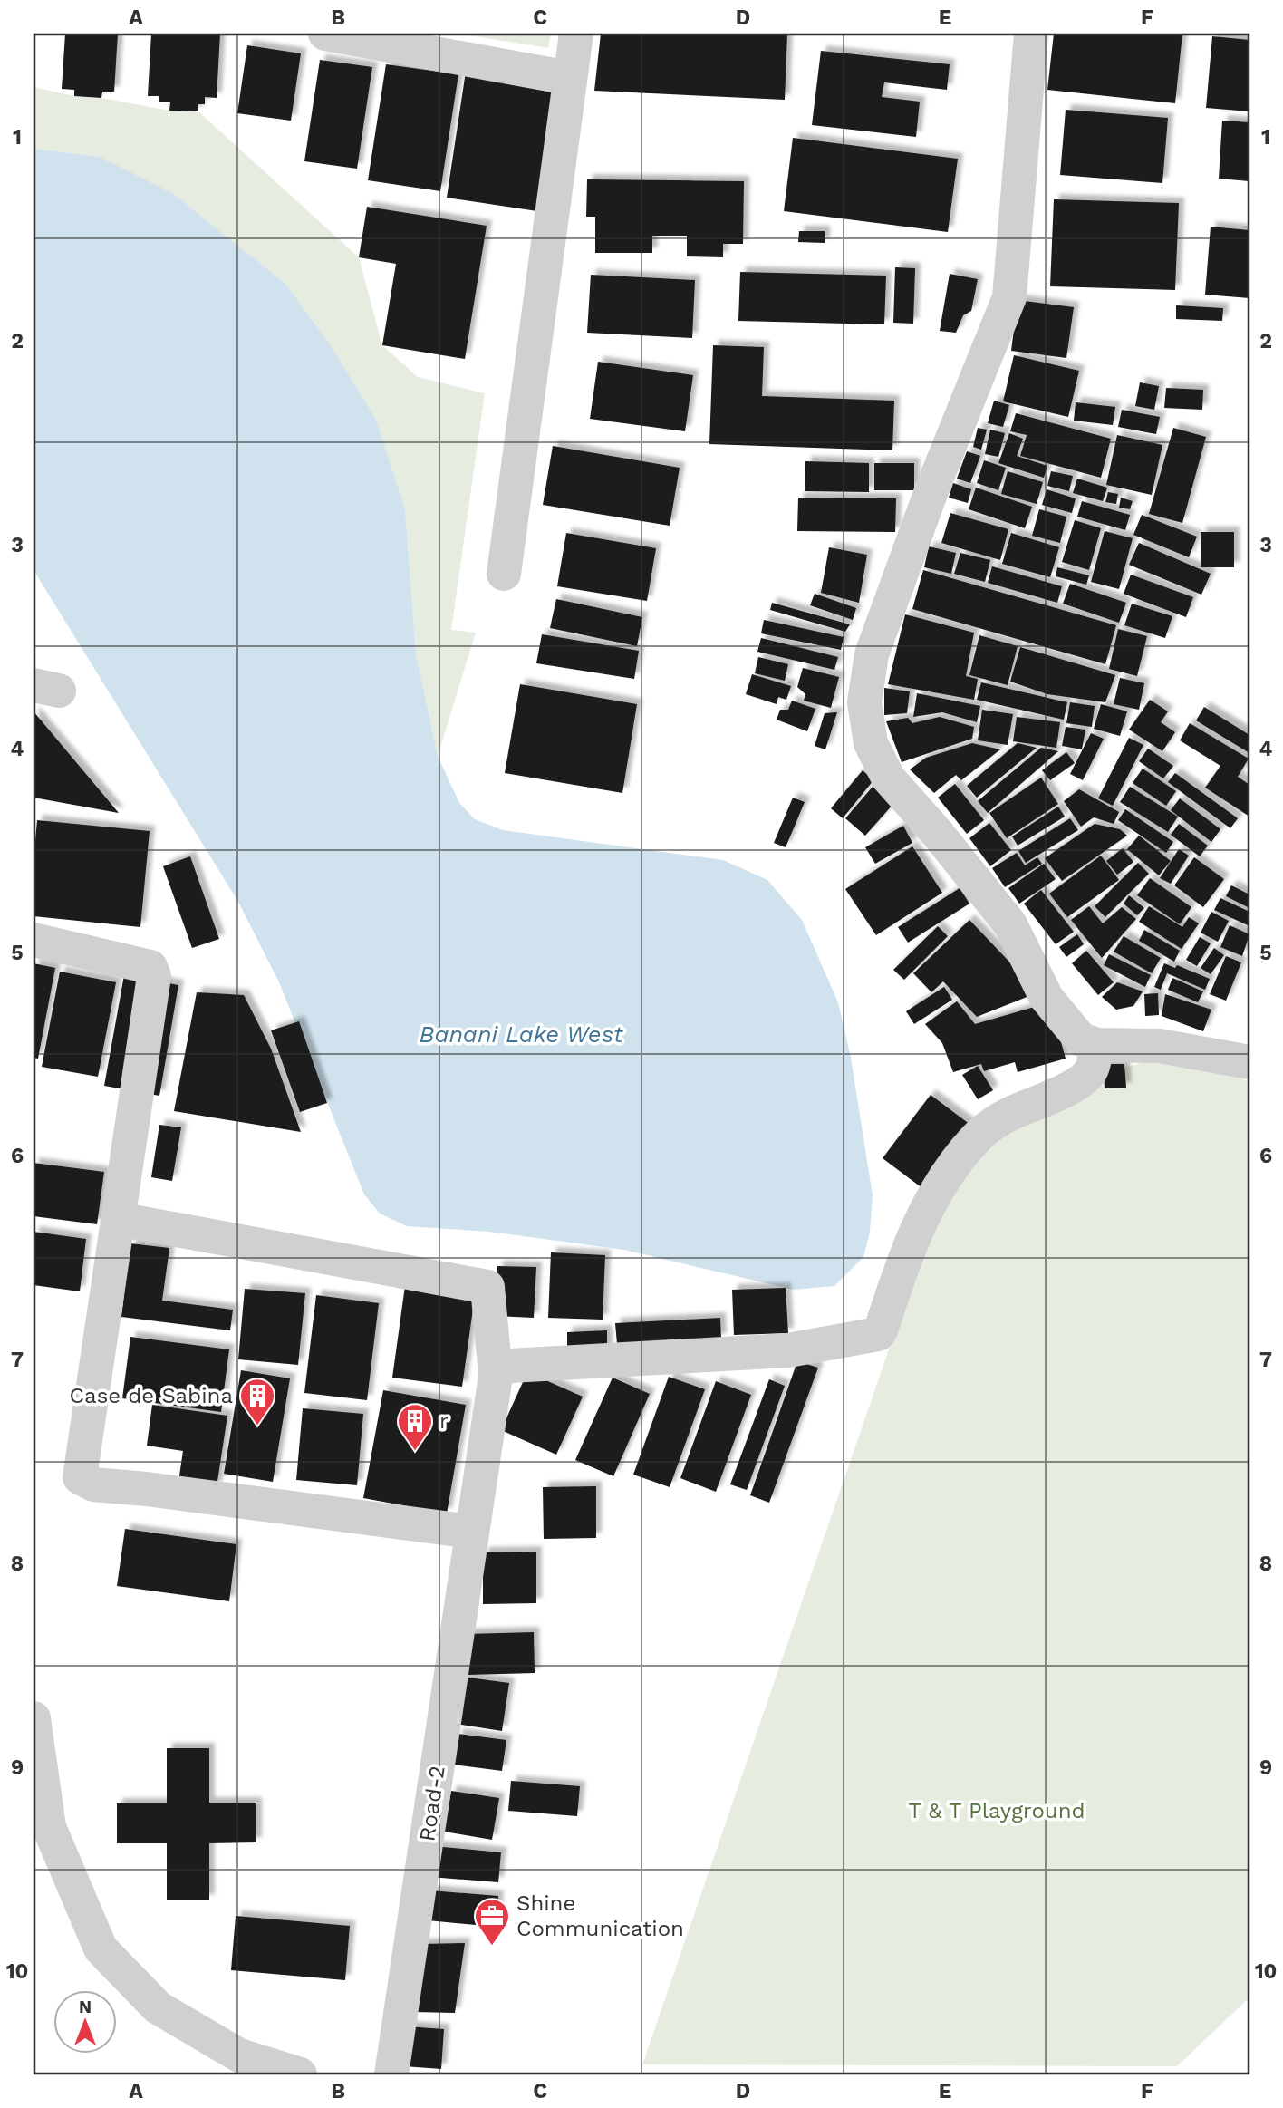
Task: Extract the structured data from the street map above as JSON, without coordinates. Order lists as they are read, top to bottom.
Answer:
{
  "streets": {
    "street": ["Road-2"]
  },
  "water": ["Banani Lake West"],
  "parks": ["T & T Playground"],
  "places": {
    "building": ["Case de Sabina", "r"],
    "office": ["Shine Communication"]
  },
  "north": "top",
  "grid": {
    "columns": [
      "A",
      "B",
      "C",
      "D",
      "E",
      "F"
    ],
    "rows": [
      "1",
      "2",
      "3",
      "4",
      "5",
      "6",
      "7",
      "8",
      "9",
      "10"
    ]
  }
}
